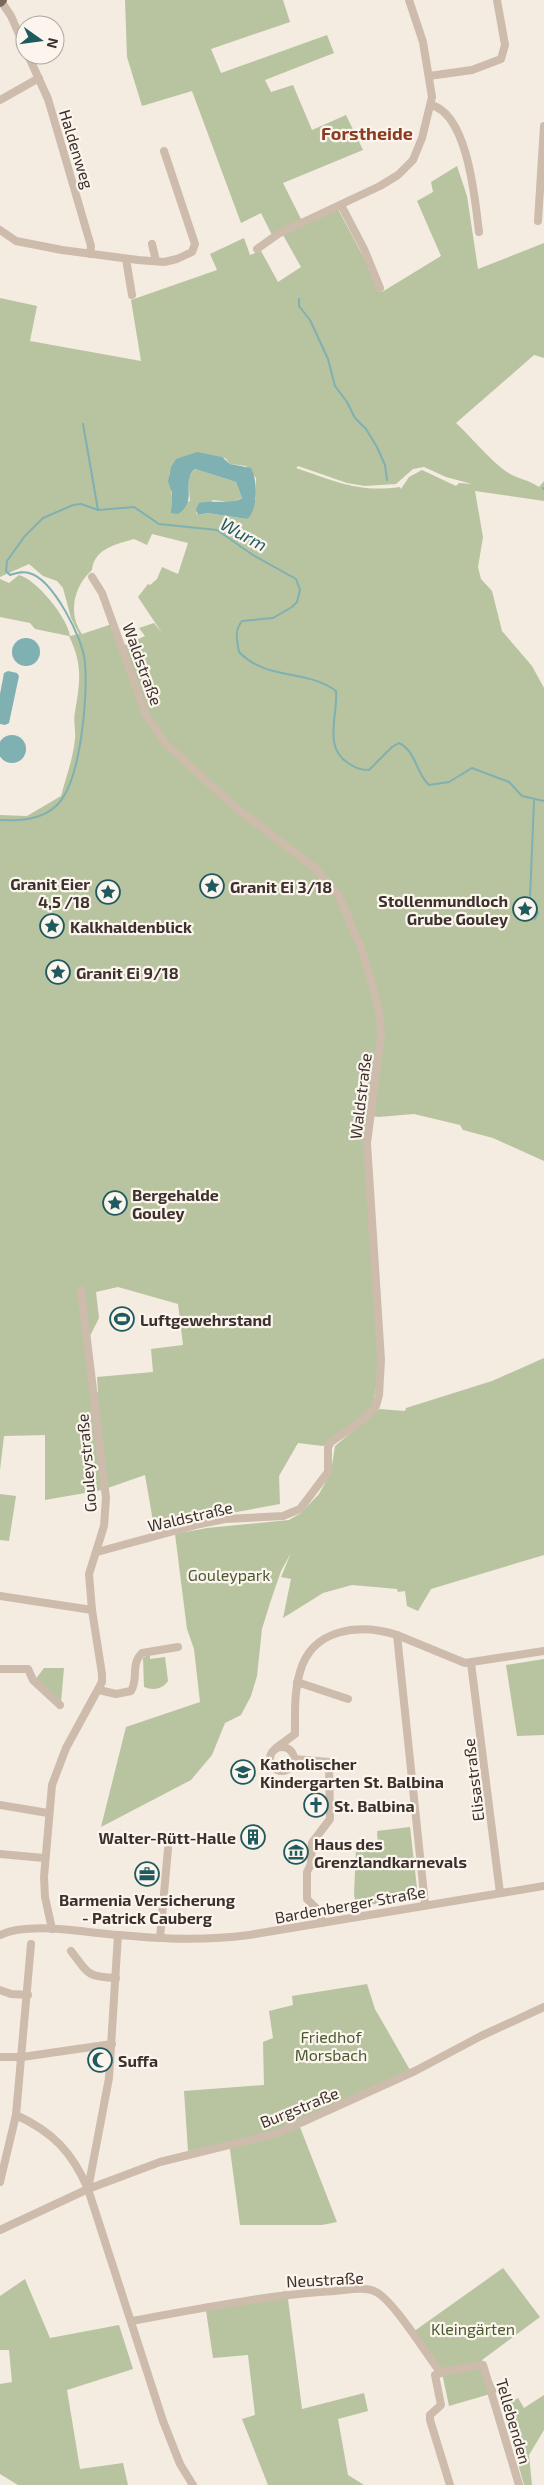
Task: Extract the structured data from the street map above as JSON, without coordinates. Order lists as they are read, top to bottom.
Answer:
{
  "streets": {
    "street": [
      "Haldenweg",
      "Waldstraße",
      "Gouleystraße",
      "Elisastraße",
      "Bardenberger Straße",
      "Burgstraße",
      "Neustraße",
      "Tellebenden"
    ]
  },
  "crossings": [
    ["Waldstraße", "Gouleystraße"],
    ["Gouleystraße", "Bardenberger Straße"],
    ["Elisastraße", "Bardenberger Straße"],
    ["Neustraße", "Tellebenden"]
  ],
  "districts": ["Forstheide"],
  "water": ["Wurm"],
  "parks": ["Gouleypark", "Friedhof Morsbach", "Kleingärten"],
  "places": {
    "place": [
      "Granit Ei 3/18",
      "Granit Eier 4,5 /18",
      "Stollenmundloch Grube Gouley",
      "Kalkhaldenblick",
      "Granit Ei 9/18",
      "Bergehalde Gouley"
    ],
    "sports": ["Luftgewehrstand"],
    "school or university": ["Katholischer Kindergarten St. Balbina"],
    "church": ["St. Balbina"],
    "building": ["Walter-Rütt-Halle"],
    "museum": ["Haus des Grenzlandkarnevals"],
    "office": ["Barmenia Versicherung - Patrick Cauberg"],
    "mosque": ["Suffa"]
  },
  "north": "right"
}
